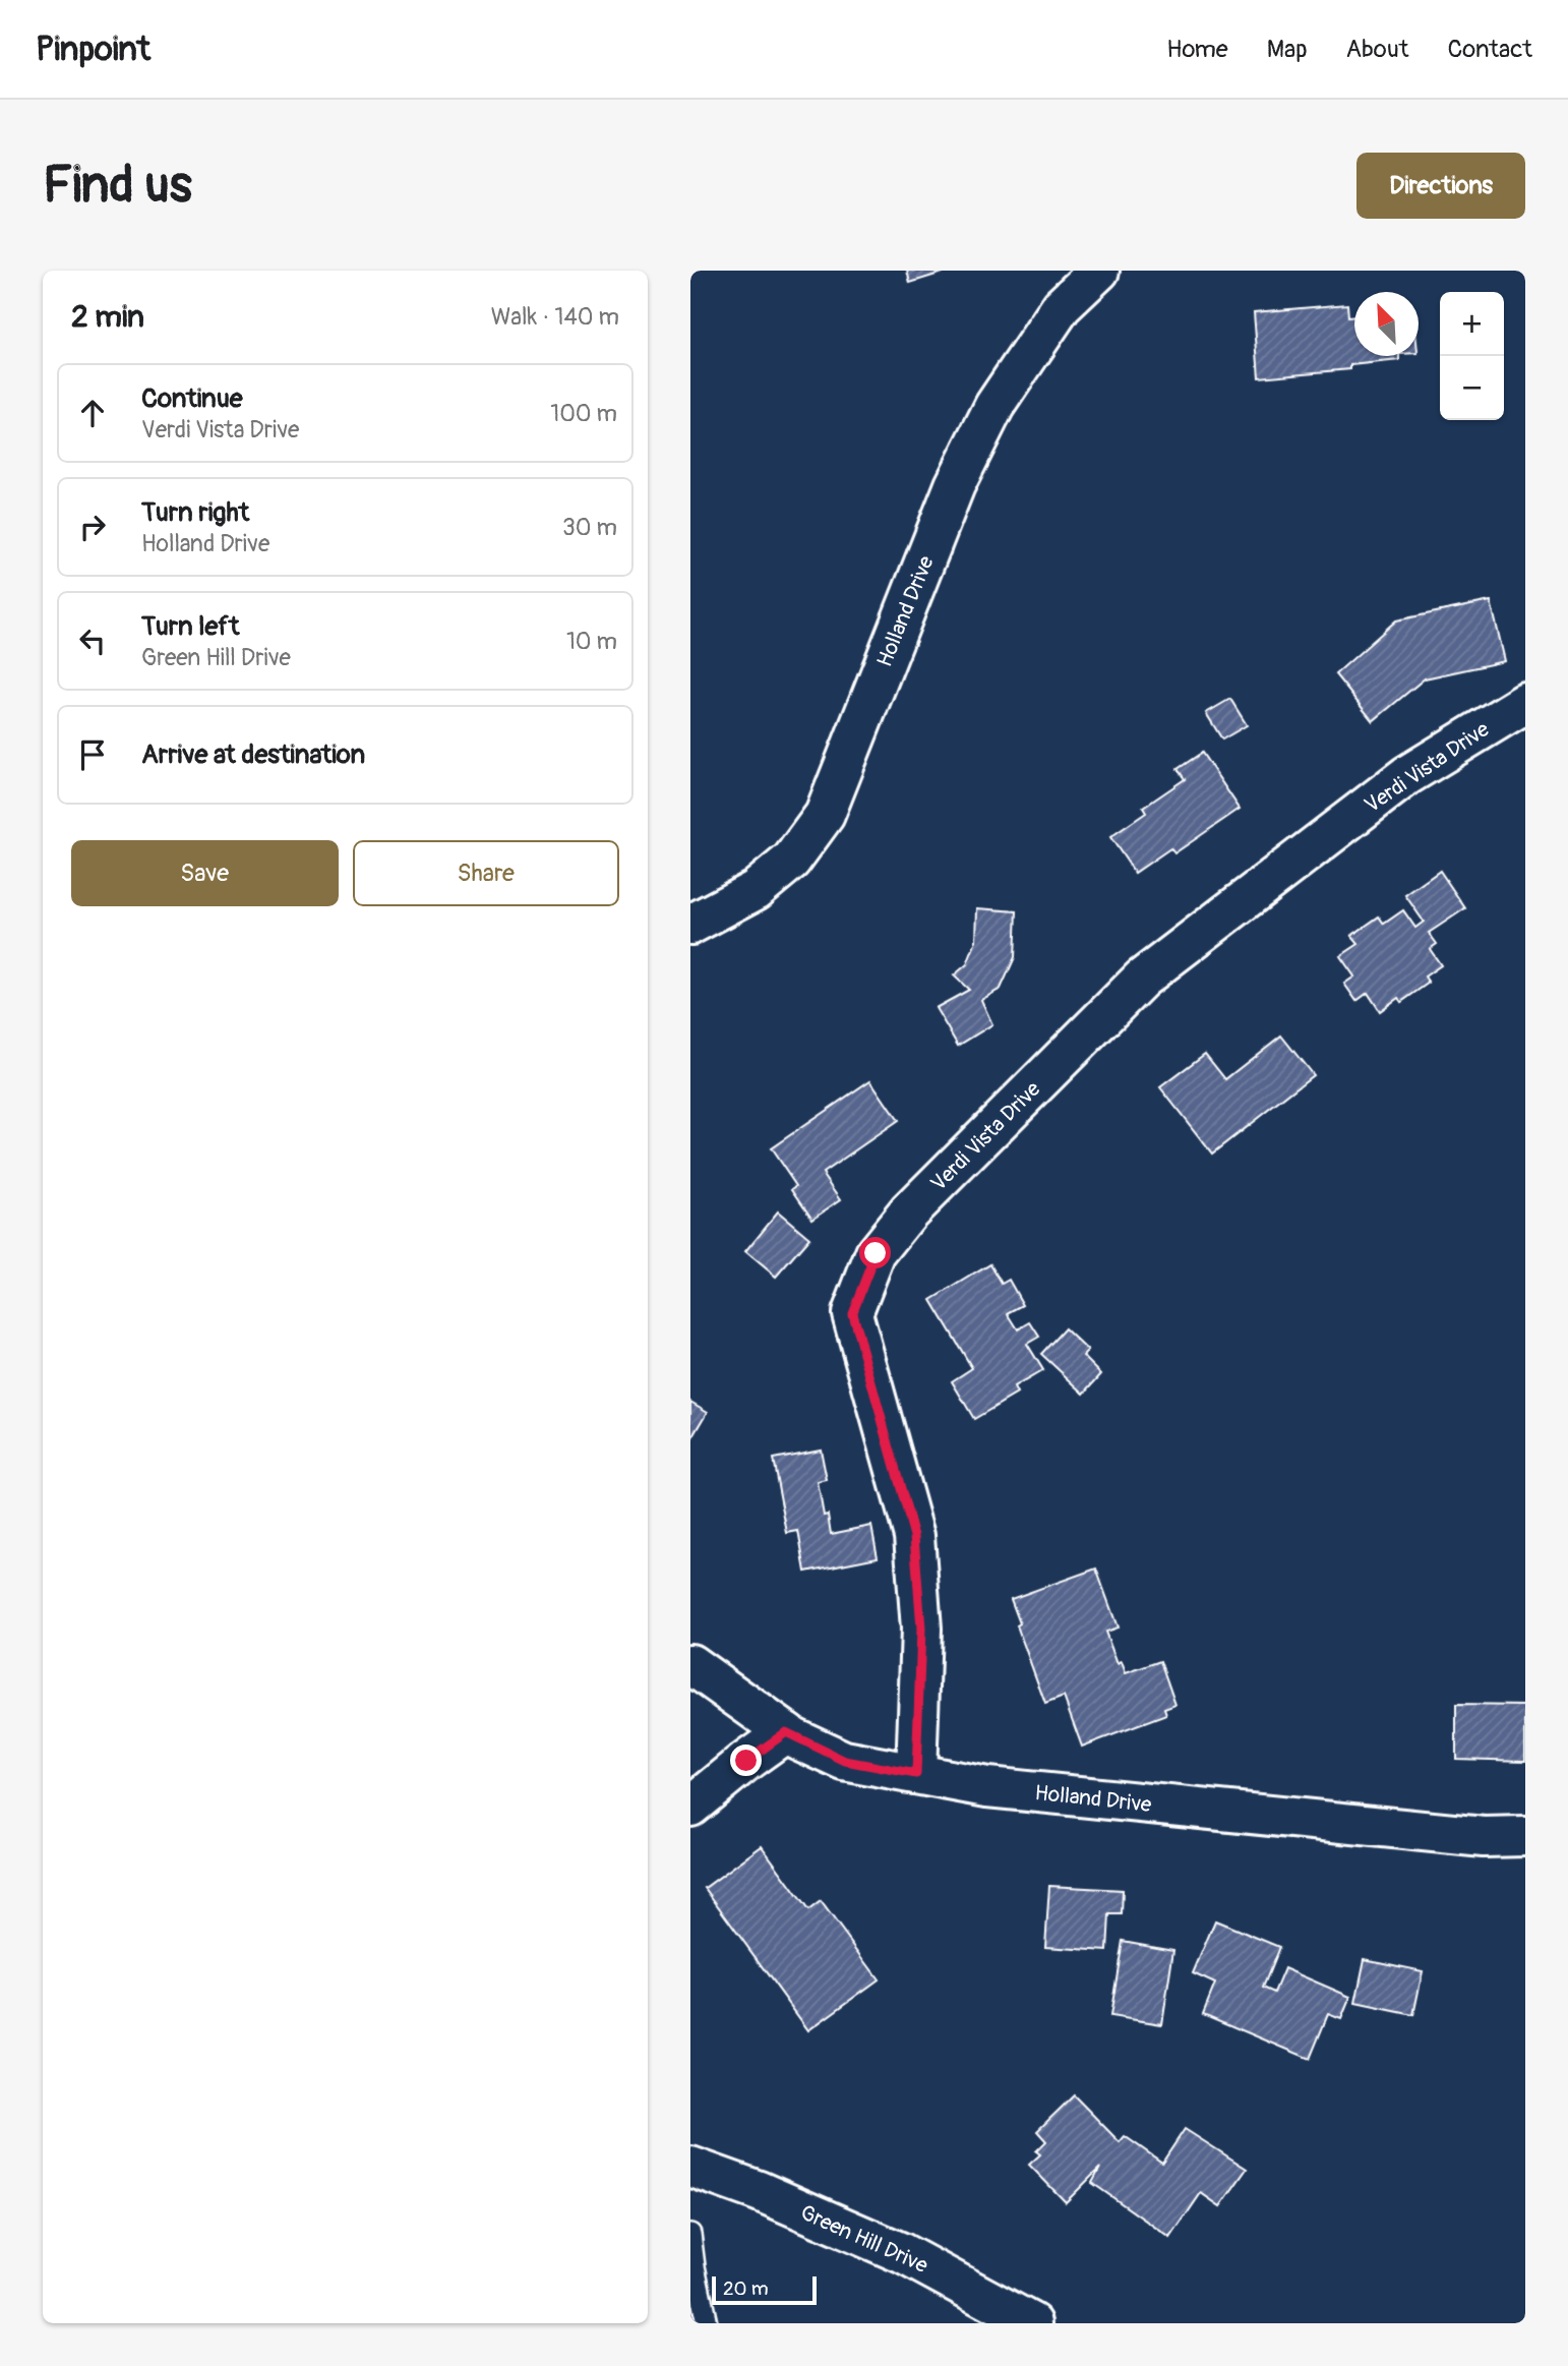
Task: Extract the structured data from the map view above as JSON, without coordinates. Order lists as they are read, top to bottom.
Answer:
{
  "streets": {
    "street": ["Holland Drive", "Verdi Vista Drive", "Green Hill Drive"]
  },
  "crossings": [
    ["Holland Drive", "Verdi Vista Drive"]
  ],
  "scale_bar": "20 m",
  "north": "top left",
  "page": {
    "header": "Pinpoint",
    "nav": [
      "Home",
      "Map",
      "About",
      "Contact"
    ],
    "buttons": [
      "Directions",
      ["Save", "Share"]
    ],
    "title": "Find us",
    "heading": ["2 min", "Walk · 140 m"],
    "map_buttons": ["+", "−"],
    "list": [
      ["Continue", "Verdi Vista Drive", "100 m"],
      ["Turn right", "Holland Drive", "30 m"],
      ["Turn left", "Green Hill Drive", "10 m"],
      "Arrive at destination"
    ],
    "scale": "20 m"
  }
}
